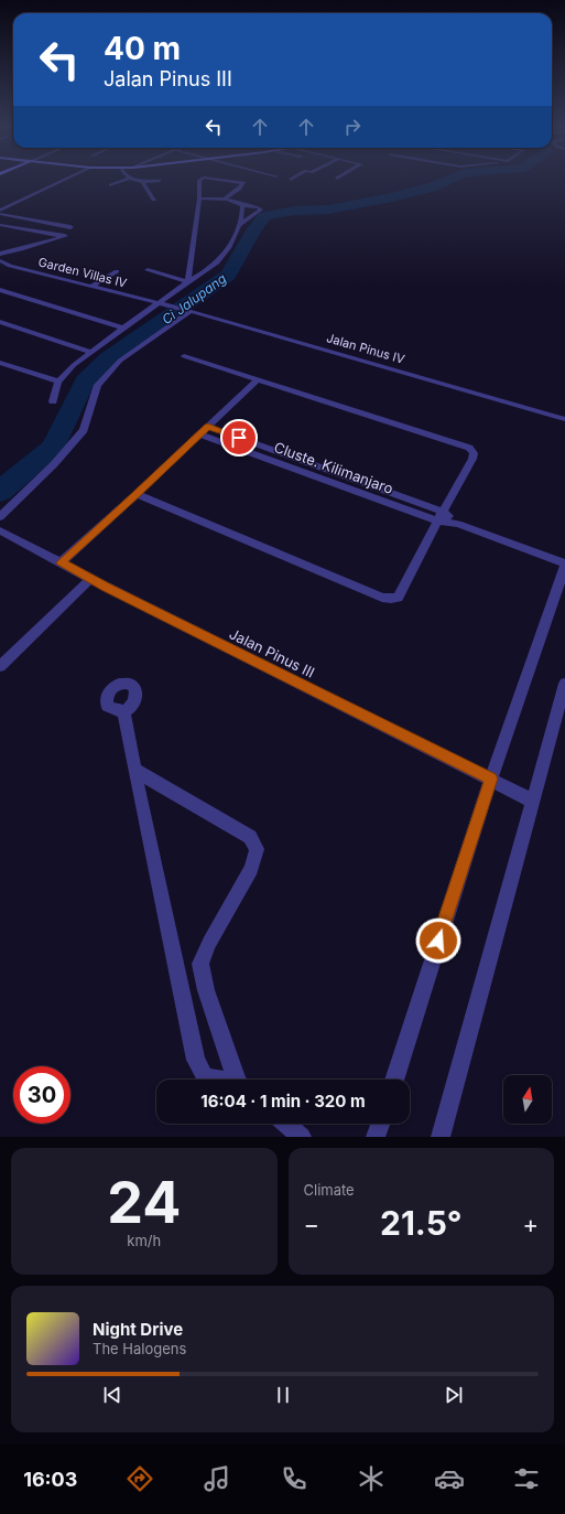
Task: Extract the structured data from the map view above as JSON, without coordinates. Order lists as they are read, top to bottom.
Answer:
{
  "streets": {
    "street": [
      "Garden Villas IV",
      "Jalan Pinus IV",
      "Cluste. Kilimanjaro",
      "Jalan Pinus III"
    ]
  },
  "crossings": [
    ["Garden Villas IV", "Jalan Pinus IV"]
  ],
  "water": ["Ci Jalupang"],
  "north": "top",
  "page": {
    "turn": ["40 m", "Jalan Pinus III"],
    "limit": "30",
    "trip": "16:04 · 1 min · 320 m",
    "tile": [
      ["24", "km/h"],
      "Climate"
    ],
    "heat": ["−", "21.5°", "+"],
    "song": ["Night Drive", "The Halogens"],
    "tabs": "16:03"
  }
}
